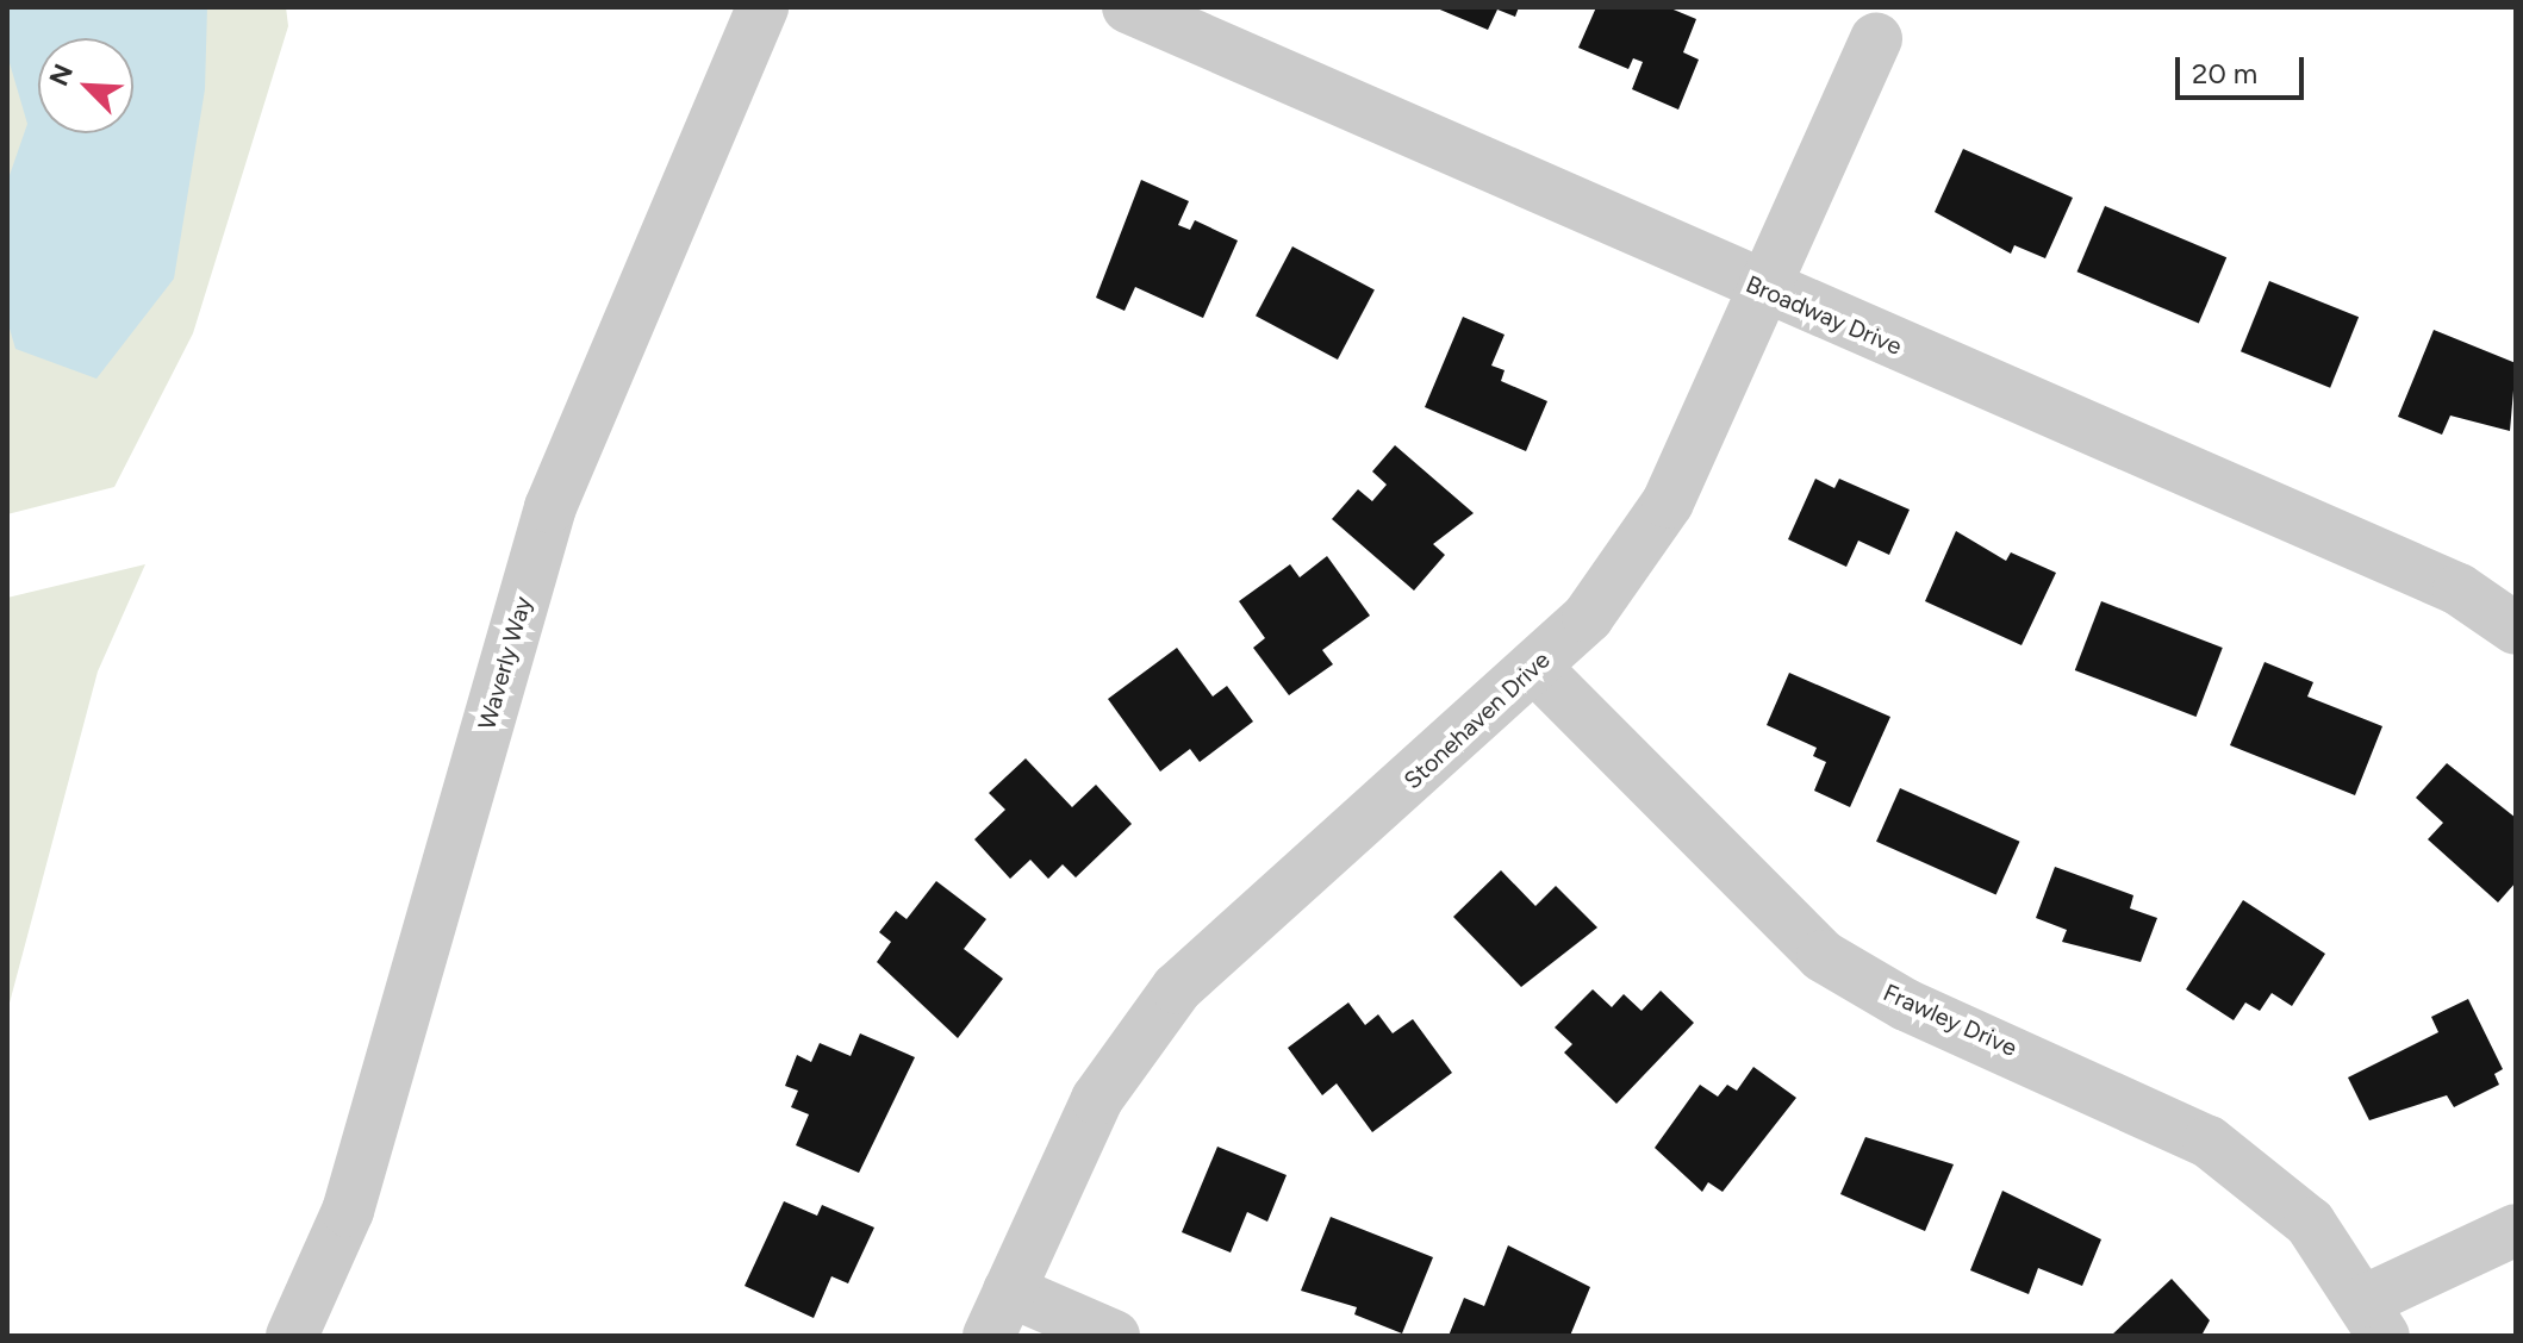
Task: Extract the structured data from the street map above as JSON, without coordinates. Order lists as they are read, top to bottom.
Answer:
{
  "streets": {
    "street": [
      "Broadway Drive",
      "Waverly Way",
      "Stonehaven Drive",
      "Frawley Drive"
    ]
  },
  "crossings": [
    ["Broadway Drive", "Stonehaven Drive"],
    ["Stonehaven Drive", "Frawley Drive"]
  ],
  "scale_bar": "20 m",
  "north": "top left"
}
